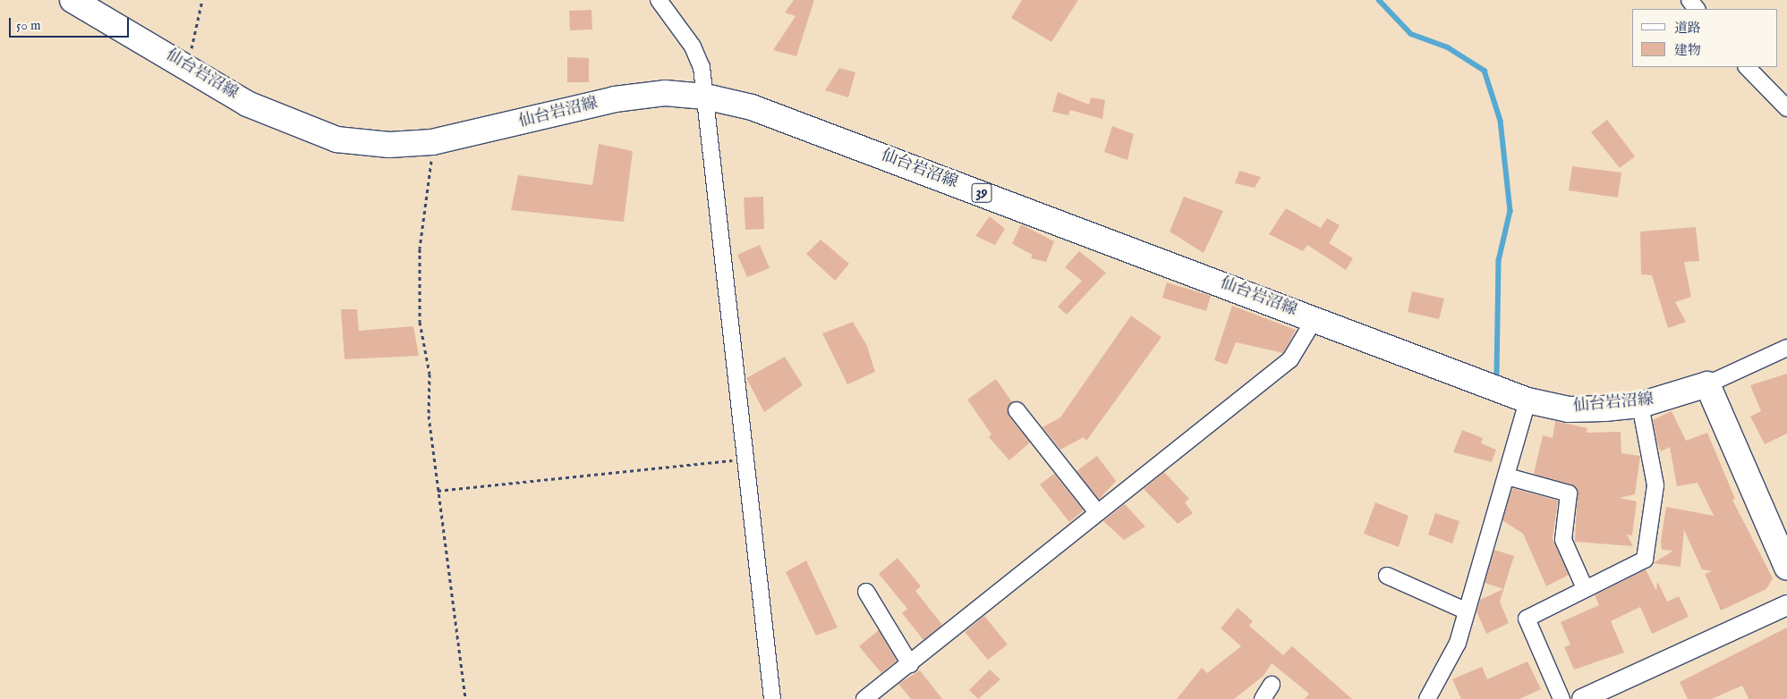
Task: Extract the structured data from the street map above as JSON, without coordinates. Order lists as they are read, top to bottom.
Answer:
{
  "streets": {
    "main road": ["仙台岩沼線", "39"]
  },
  "legend": ["道路", "建物"],
  "scale_bar": "50 m"
}
